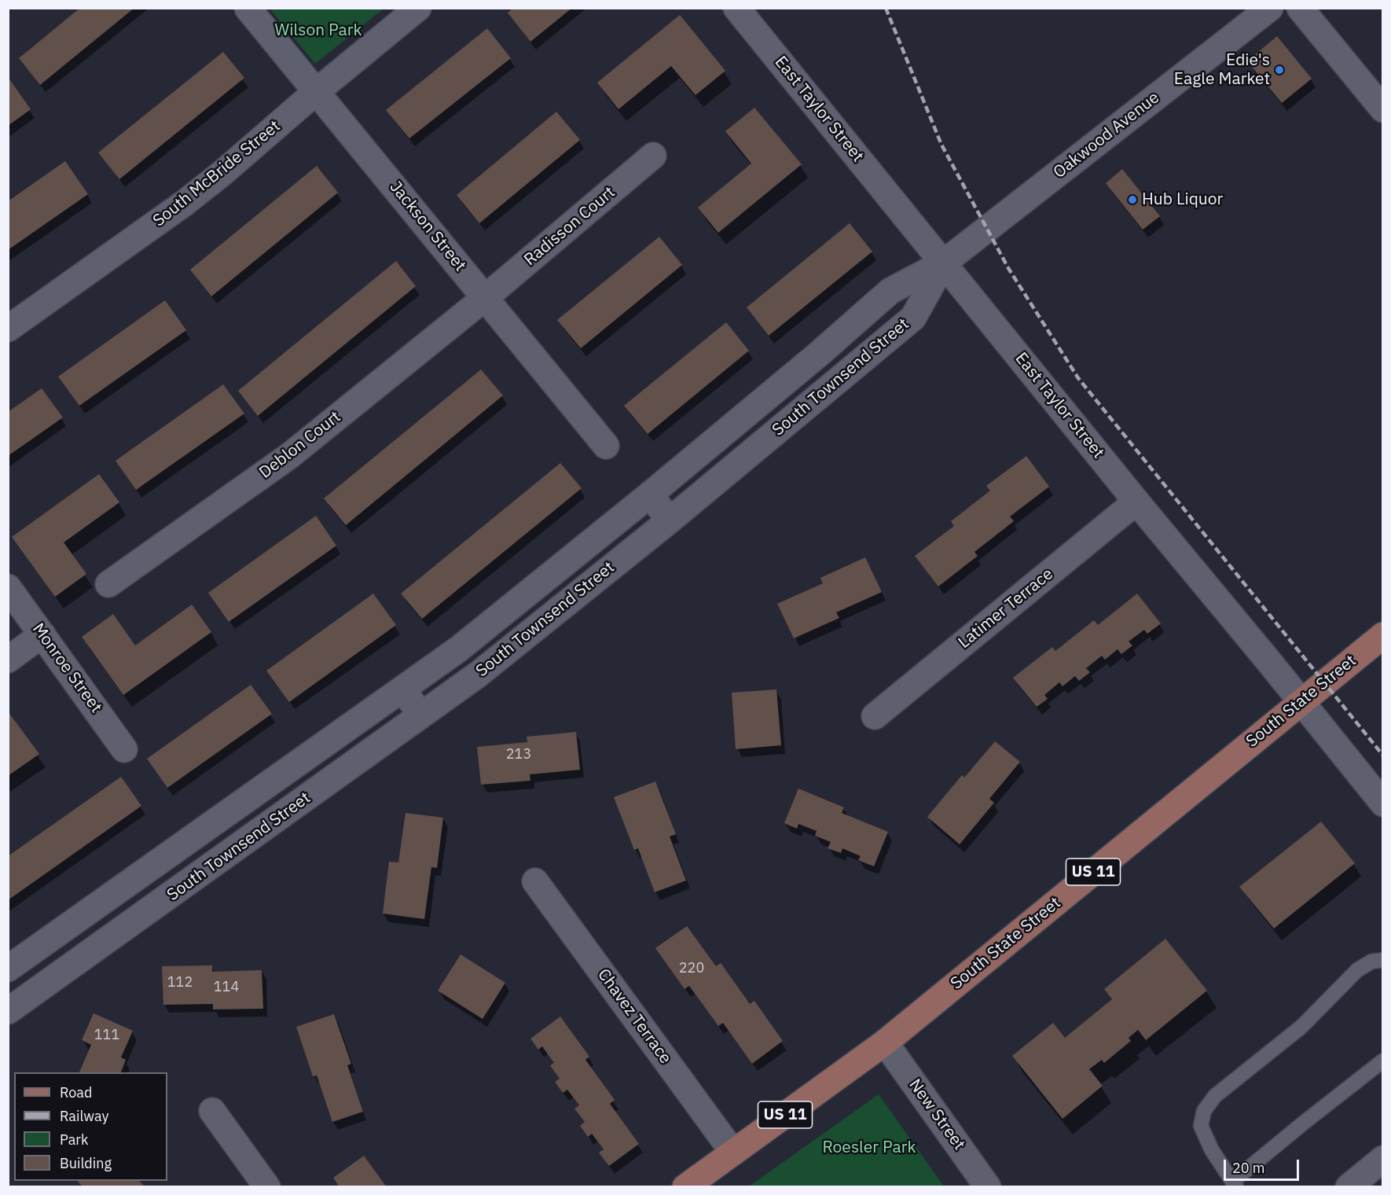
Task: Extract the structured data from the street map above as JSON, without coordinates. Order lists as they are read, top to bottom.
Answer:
{
  "streets": {
    "main road": ["South State Street", "US 11"],
    "street": [
      "East Taylor Street",
      "Oakwood Avenue",
      "South McBride Street",
      "Jackson Street",
      "Radisson Court",
      "South Townsend Street",
      "Deblon Court",
      "Latimer Terrace",
      "Monroe Street",
      "Chavez Terrace",
      "New Street"
    ]
  },
  "crossings": [
    ["East Taylor Street", "Oakwood Avenue"],
    ["East Taylor Street", "South Townsend Street"],
    ["East Taylor Street", "Latimer Terrace"],
    ["East Taylor Street", "South State Street"],
    ["Oakwood Avenue", "South Townsend Street"],
    ["South McBride Street", "Jackson Street"],
    ["Jackson Street", "Radisson Court"],
    ["Jackson Street", "Deblon Court"],
    ["Radisson Court", "Deblon Court"],
    ["South State Street", "Chavez Terrace"],
    ["South State Street", "New Street"]
  ],
  "parks": ["Wilson Park", "Roesler Park"],
  "places": ["Edie's Eagle Market", "Hub Liquor"],
  "house_numbers": [
    "213",
    "220",
    "112",
    "114",
    "111"
  ],
  "legend": [
    "Road",
    "Railway",
    "Park",
    "Building"
  ],
  "scale_bar": "20 m"
}
